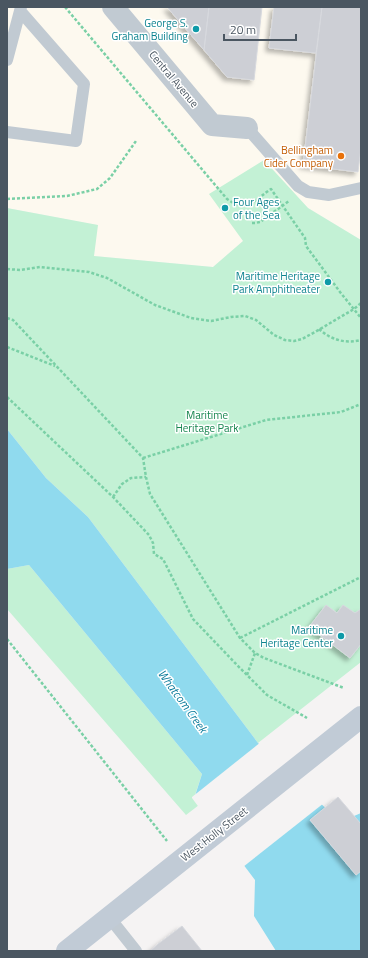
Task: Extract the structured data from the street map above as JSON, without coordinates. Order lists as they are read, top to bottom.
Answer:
{
  "streets": {
    "main road": ["West Holly Street"],
    "street": ["Central Avenue"]
  },
  "water": ["Whatcom Creek"],
  "parks": ["Maritime Heritage Park"],
  "places": [
    "George S. Graham Building",
    "Bellingham Cider Company",
    "Four Ages of the Sea",
    "Maritime Heritage Park Amphitheater",
    "Maritime Heritage Center"
  ],
  "scale_bar": "20 m"
}
